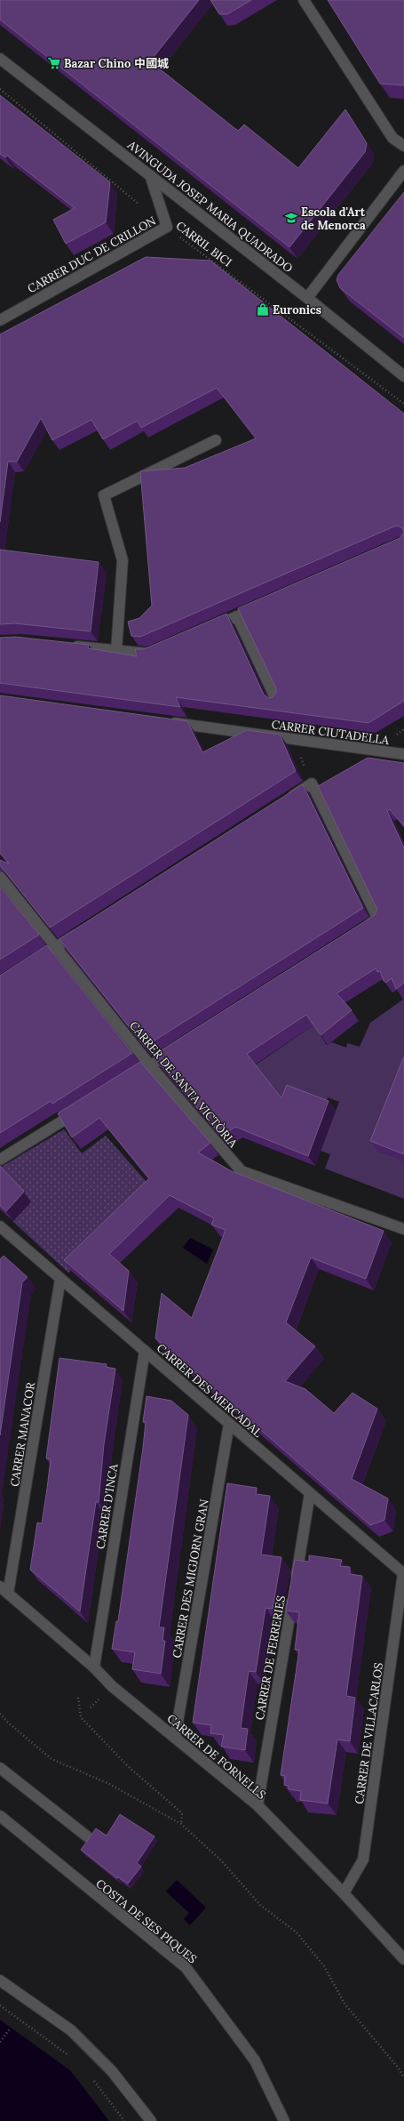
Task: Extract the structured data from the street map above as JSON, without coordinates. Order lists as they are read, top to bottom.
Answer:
{
  "streets": {
    "street": [
      "AVINGUDA JOSEP MARIA QUADRADO",
      "CARRER DUC DE CRILLON",
      "CARRER CIUTADELLA",
      "CARRER DE SANTA VICTÒRIA",
      "CARRER DES MERCADAL",
      "CARRER MANACOR",
      "CARRER D'INCA",
      "CARRER DES MIGJORN GRAN",
      "CARRER DE FERRERIES",
      "CARRER DE VILLACARLOS",
      "CARRER DE FORNELLS",
      "COSTA DE SES PIQUES"
    ],
    "path": ["CARRIL BICI"]
  },
  "crossings": [
    ["AVINGUDA JOSEP MARIA QUADRADO", "CARRER DUC DE CRILLON"],
    ["CARRIL BICI", "CARRER DUC DE CRILLON"],
    ["CARRER DES MERCADAL", "CARRER MANACOR"],
    ["CARRER DES MERCADAL", "CARRER D'INCA"],
    ["CARRER DES MERCADAL", "CARRER DES MIGJORN GRAN"],
    ["CARRER DES MERCADAL", "CARRER DE FERRERIES"],
    ["CARRER DES MERCADAL", "CARRER DE VILLACARLOS"],
    ["CARRER MANACOR", "CARRER DE FORNELLS"],
    ["CARRER D'INCA", "CARRER DE FORNELLS"],
    ["CARRER DES MIGJORN GRAN", "CARRER DE FORNELLS"],
    ["CARRER DE FERRERIES", "CARRER DE FORNELLS"],
    ["CARRER DE VILLACARLOS", "CARRER DE FORNELLS"]
  ],
  "places": {
    "supermarket": ["Bazar Chino 中國城"],
    "school or university": ["Escola d'Art de Menorca"],
    "shop": ["Euronics"]
  }
}
